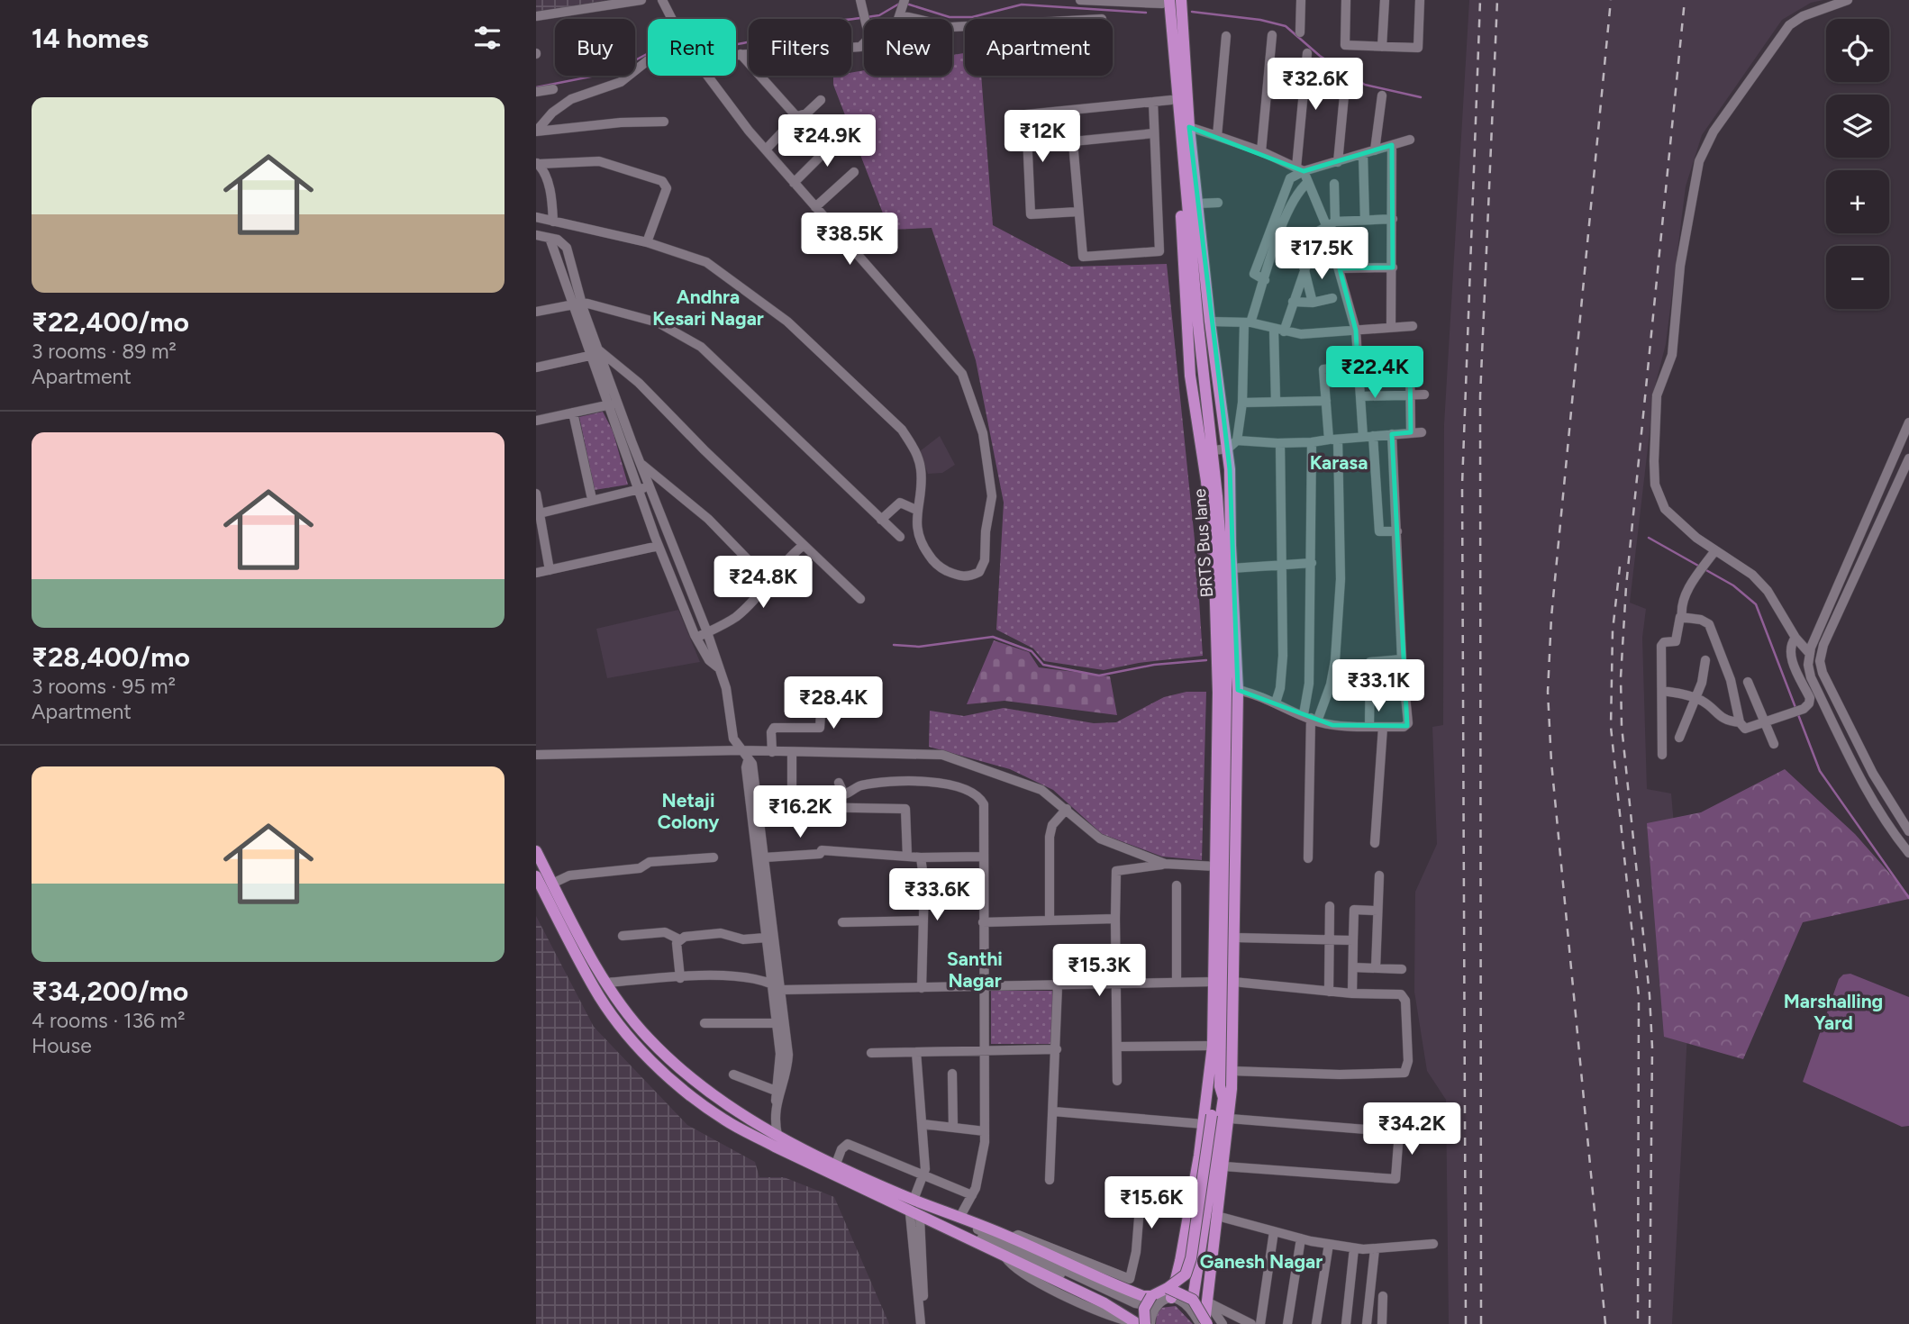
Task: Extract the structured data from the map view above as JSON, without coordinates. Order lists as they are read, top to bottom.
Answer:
{
  "streets": {
    "main road": ["BRTS Bus lane"]
  },
  "districts": [
    "Andhra Kesari Nagar",
    "Karasa",
    "Netaji Colony",
    "Santhi Nagar",
    "Marshalling Yard",
    "Ganesh Nagar"
  ],
  "page": {
    "heading": "14 homes",
    "map_buttons": ["+", "−"],
    "chip": [
      "Buy",
      "Rent",
      "Filters",
      "New",
      "Apartment"
    ],
    "price": [
      "₹32.6K",
      "₹12K",
      "₹24.9K",
      "₹38.5K",
      "₹17.5K",
      "₹22.4K",
      "₹24.8K",
      "₹33.1K",
      "₹28.4K",
      "₹16.2K",
      "₹33.6K",
      "₹15.3K",
      "₹34.2K",
      "₹15.6K"
    ],
    "list": [
      {
        "name": "₹22,400/mo",
        "note": "3 rooms · 89 m² · Apartment"
      },
      {
        "name": "₹28,400/mo",
        "note": "3 rooms · 95 m² · Apartment"
      },
      {
        "name": "₹34,200/mo",
        "note": "4 rooms · 136 m² · House"
      }
    ]
  }
}
